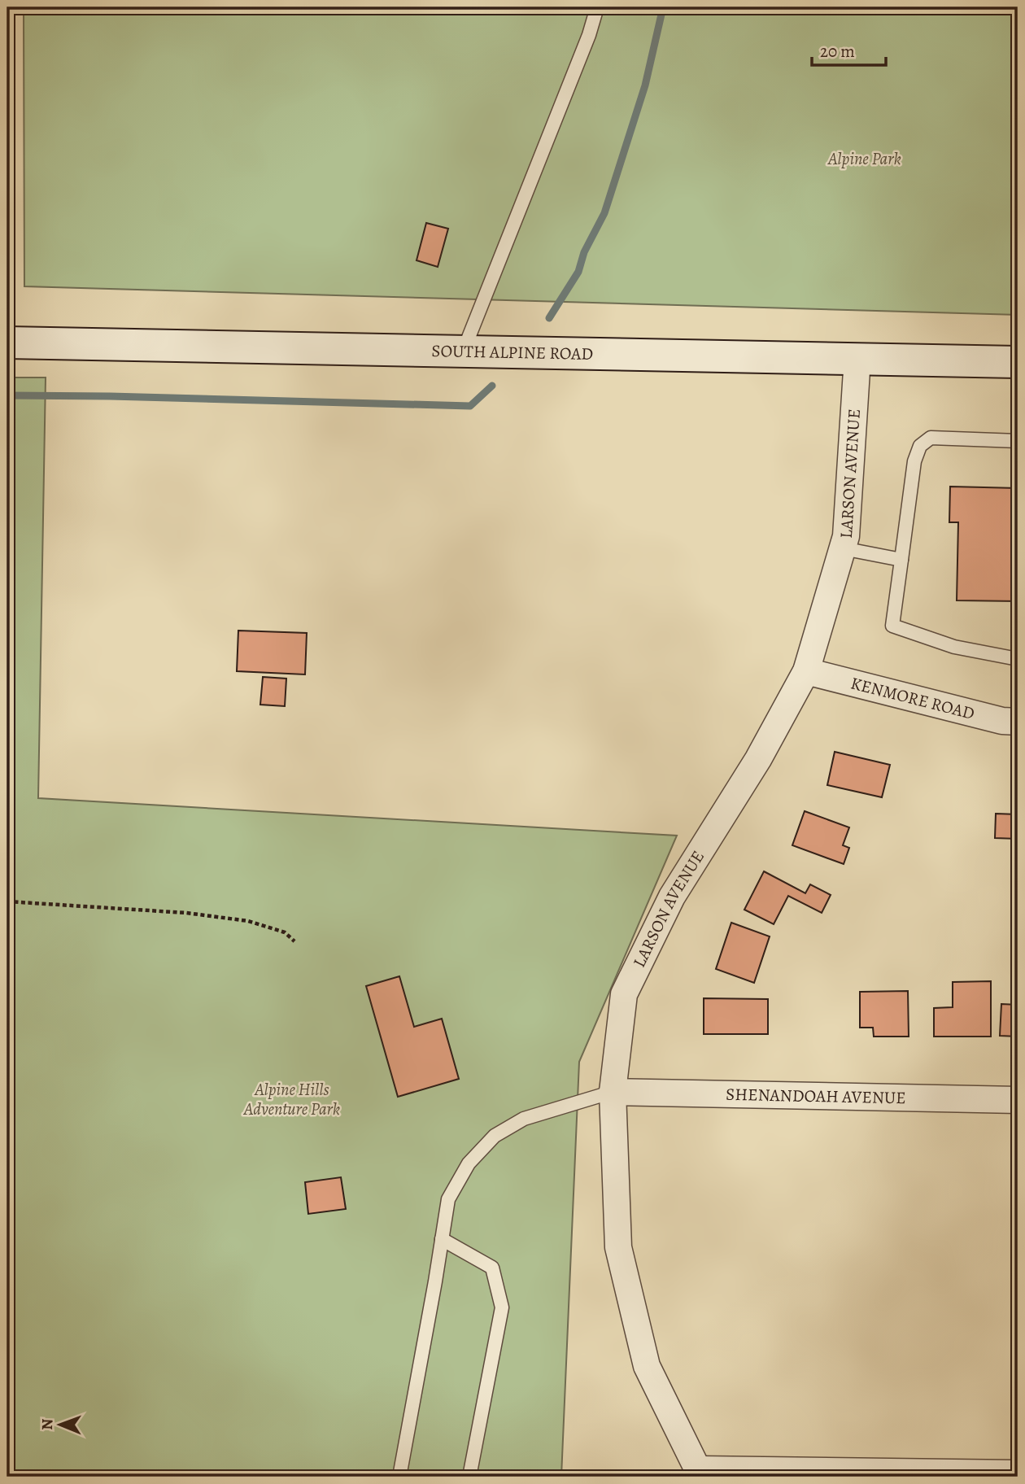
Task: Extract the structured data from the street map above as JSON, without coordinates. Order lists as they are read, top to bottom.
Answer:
{
  "streets": {
    "main road": ["SOUTH ALPINE ROAD"],
    "street": ["LARSON AVENUE", "KENMORE ROAD", "SHENANDOAH AVENUE"]
  },
  "crossings": [
    ["SOUTH ALPINE ROAD", "LARSON AVENUE"],
    ["LARSON AVENUE", "KENMORE ROAD"],
    ["LARSON AVENUE", "SHENANDOAH AVENUE"]
  ],
  "parks": ["Alpine Park", "Alpine Hills Adventure Park"],
  "scale_bar": "20 m",
  "north": "left"
}
